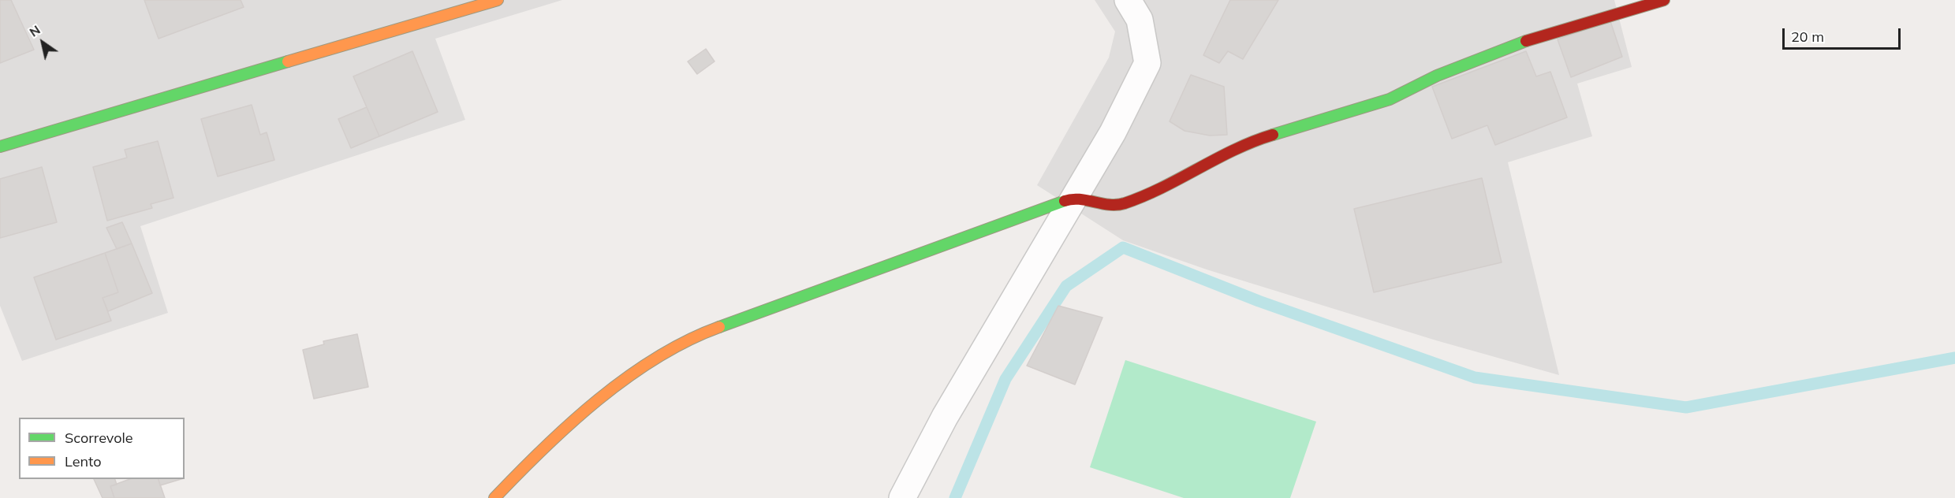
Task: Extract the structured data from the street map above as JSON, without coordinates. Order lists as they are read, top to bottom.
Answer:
{
  "legend": ["Scorrevole", "Lento"],
  "scale_bar": "20 m",
  "north": "top left"
}
